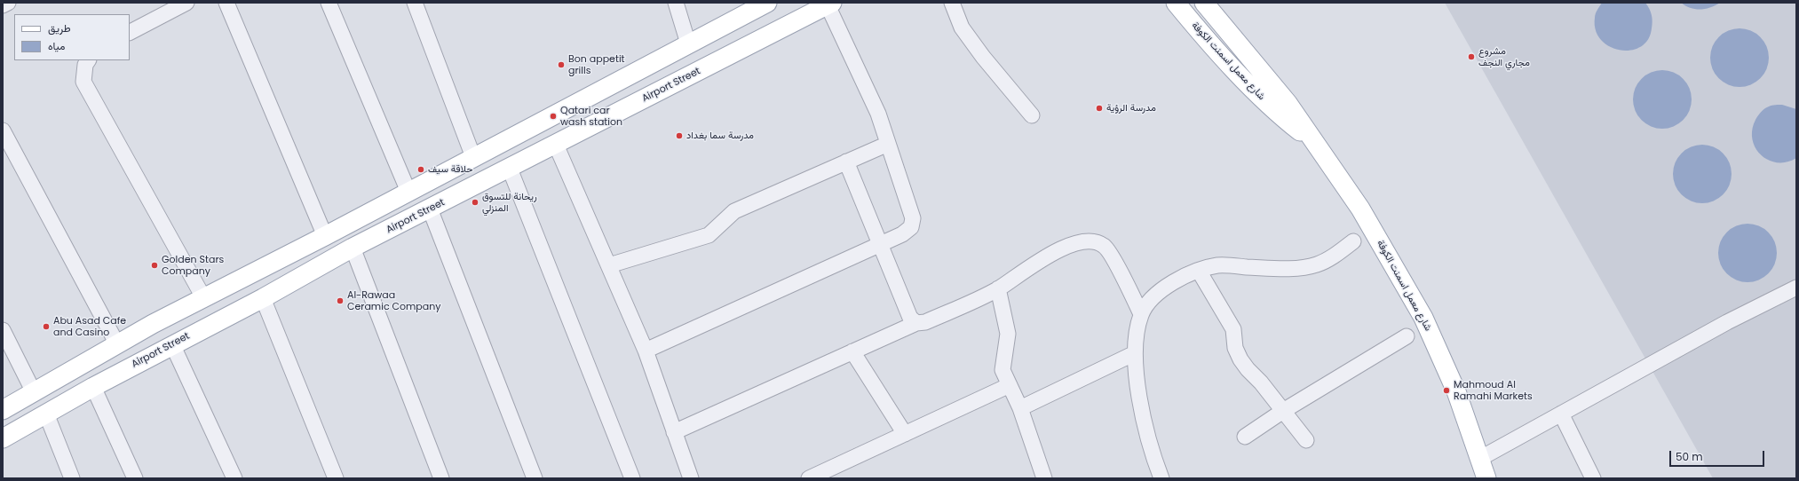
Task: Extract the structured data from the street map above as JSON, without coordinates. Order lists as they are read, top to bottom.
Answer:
{
  "streets": {
    "main road": ["شارع معمل اسمنت الكوفة", "Airport Street"]
  },
  "places": [
    "مشروع مجاري النجف",
    "Bon appetit grills",
    "مدرسة الرؤية",
    "Qatari car wash station",
    "مدرسة سما بغداد",
    "حلاقة سيف",
    "ريحانة للتسوق المنزلي",
    "Golden Stars Company",
    "Al-Rawaa Ceramic Company",
    "Abu Asad Cafe and Casino",
    "Mahmoud Al Ramahi Markets"
  ],
  "legend": ["طريق", "مياه"],
  "scale_bar": "50 m"
}
